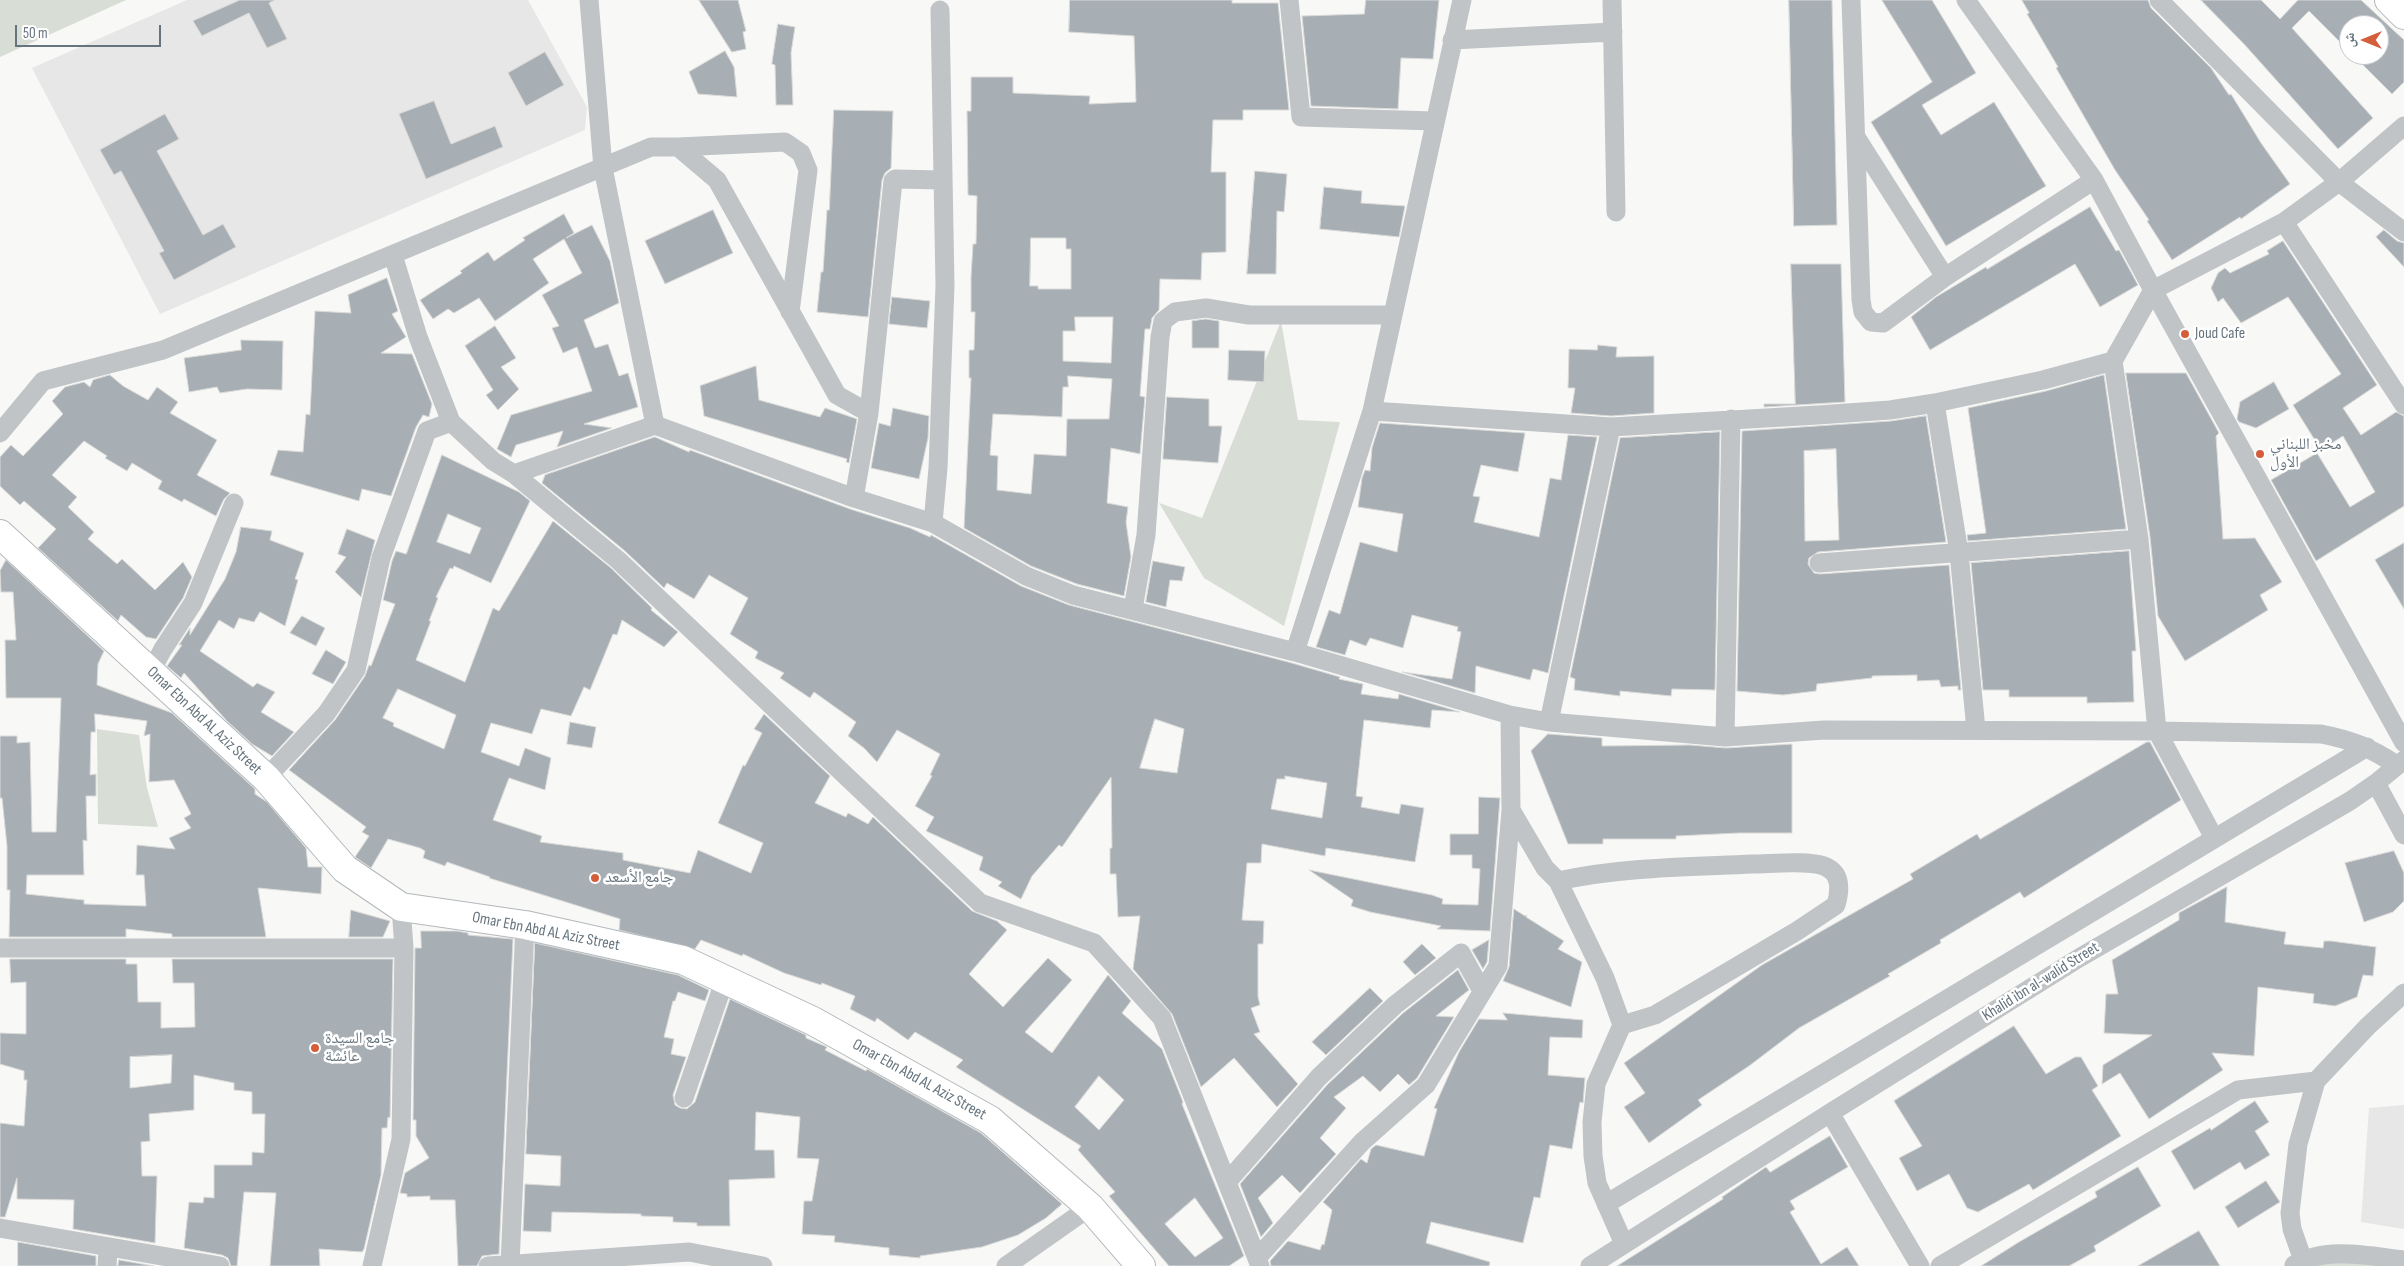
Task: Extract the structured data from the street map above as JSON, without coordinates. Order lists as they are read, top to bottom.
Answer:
{
  "streets": {
    "street": ["Omar Ebn Abd AL Aziz Street", "Khalid ibn al-walid Street"]
  },
  "places": [
    "Joud Cafe",
    "مخبز اللبناني الأول",
    "جامع الأسعد",
    "جامع السيدة عائشة"
  ],
  "scale_bar": "50 m",
  "north": "left"
}
